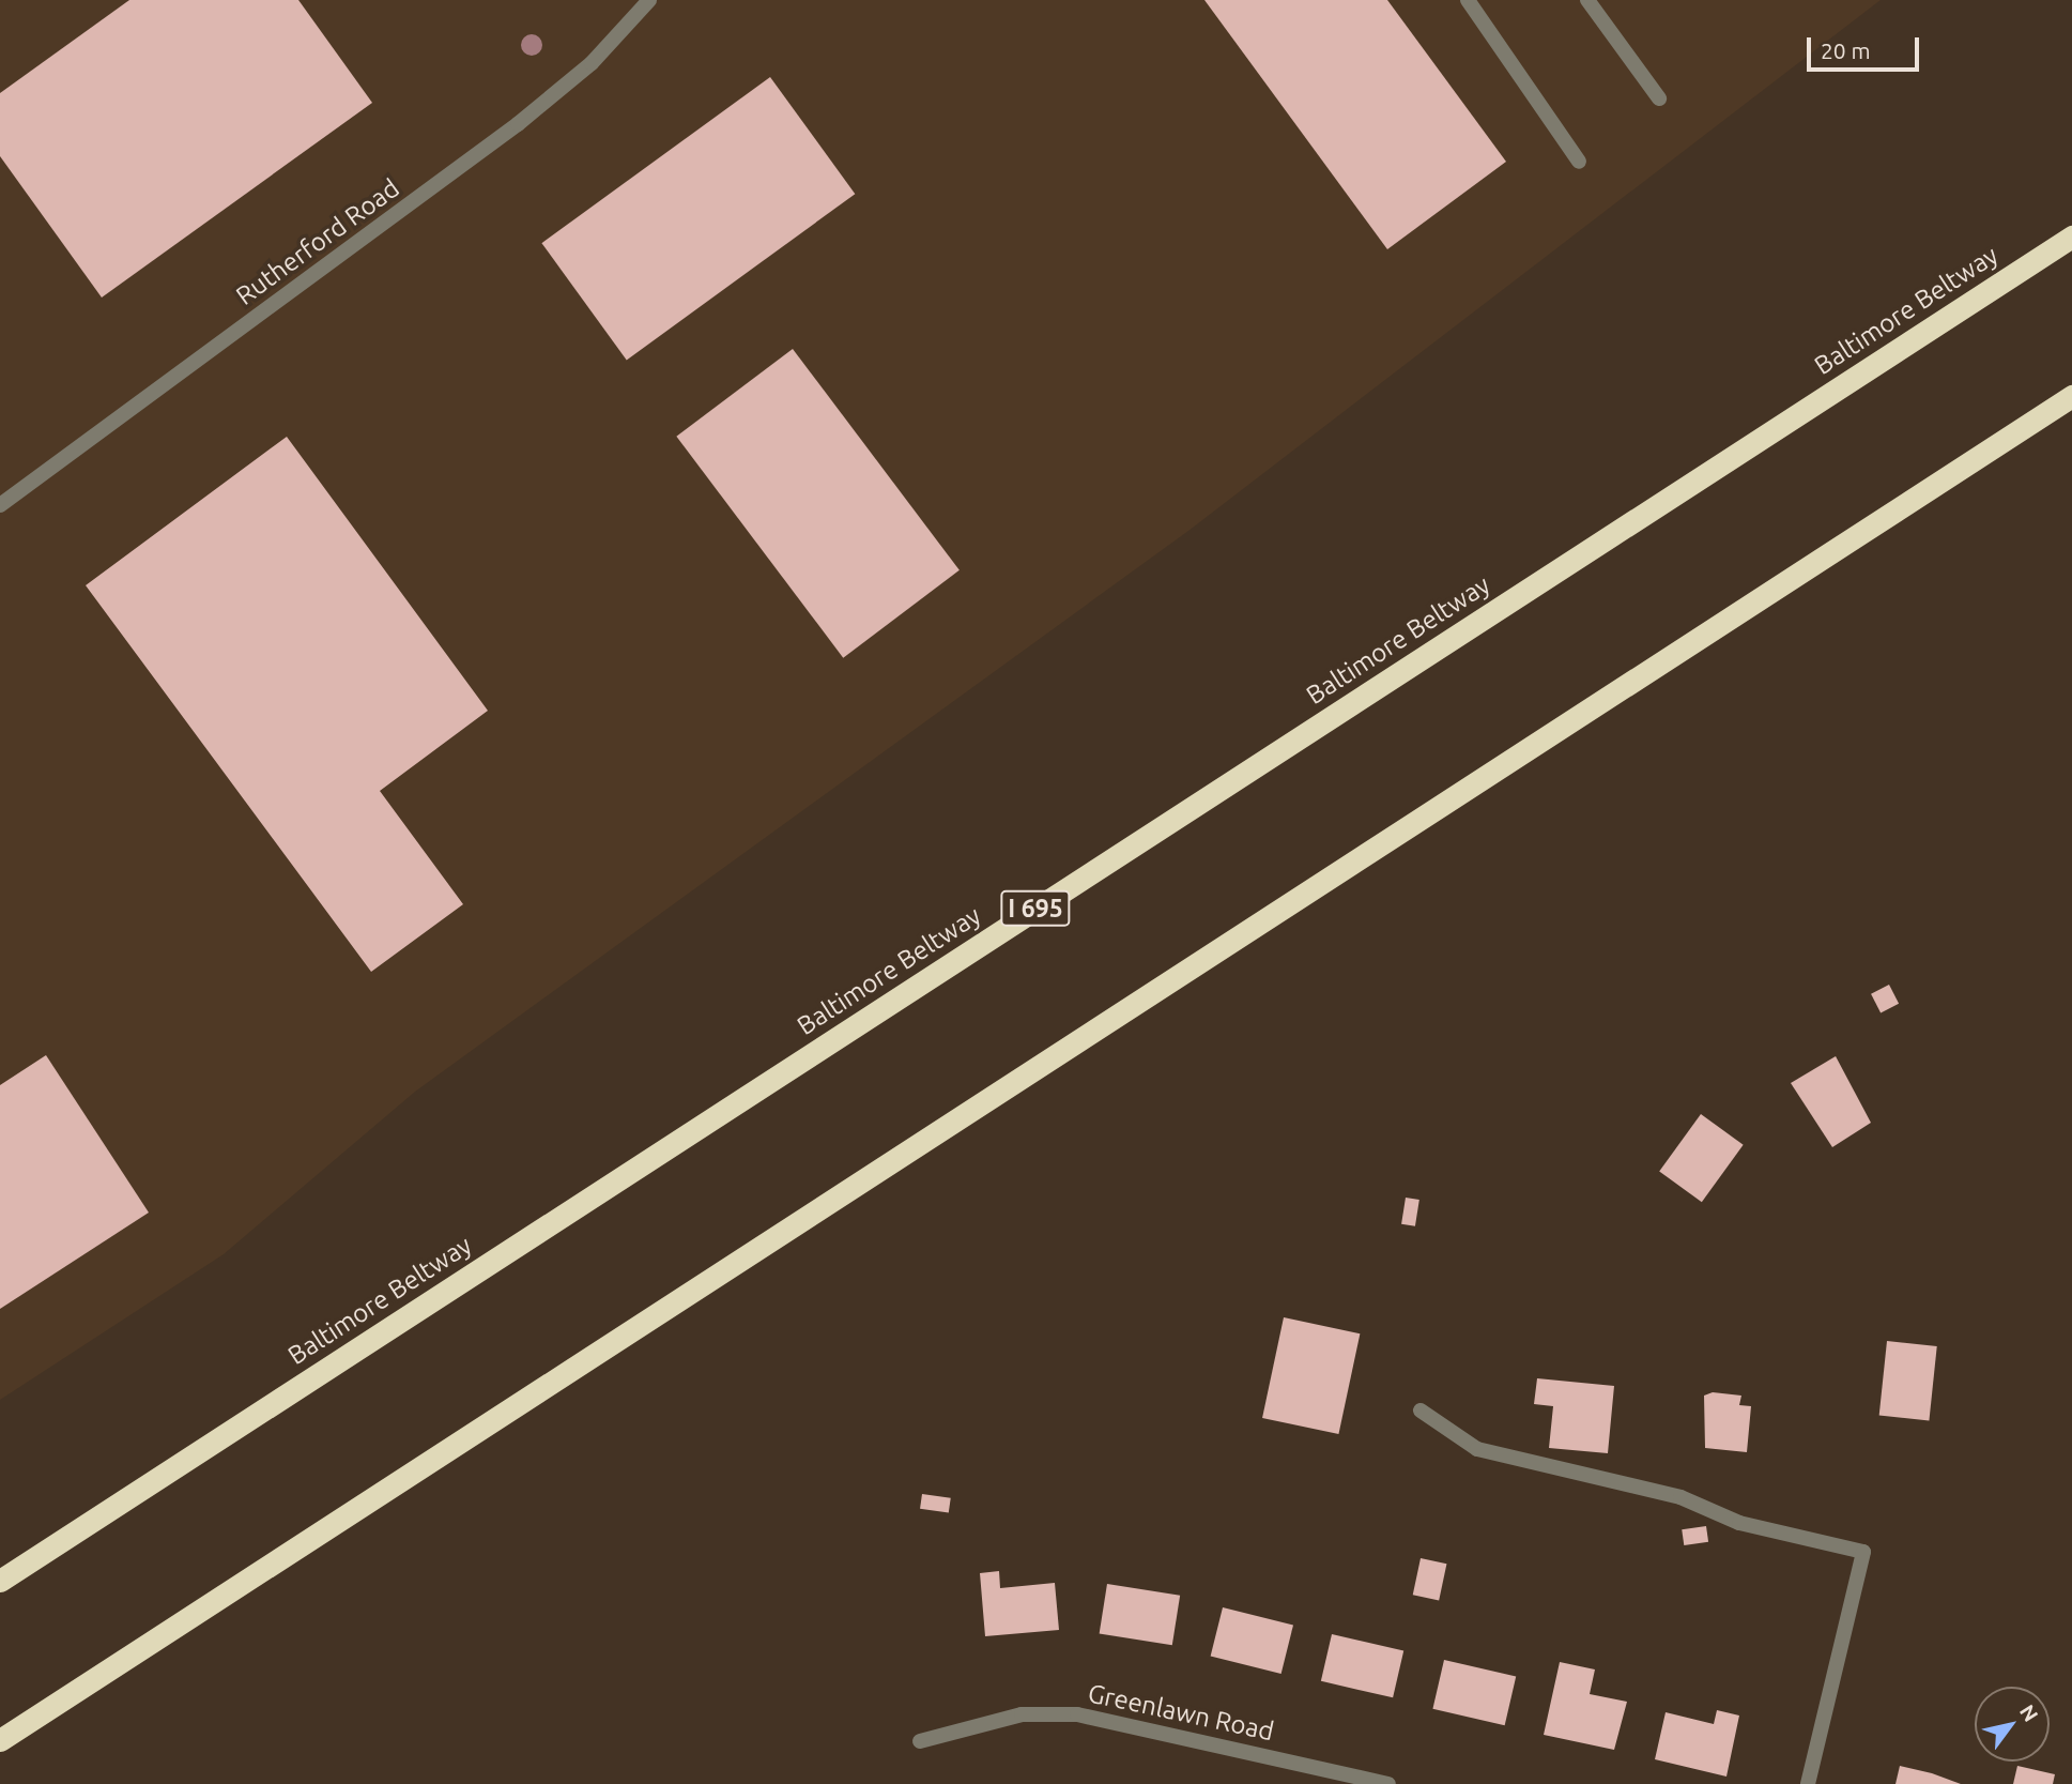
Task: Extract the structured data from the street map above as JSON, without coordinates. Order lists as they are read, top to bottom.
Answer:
{
  "streets": {
    "highway": ["Baltimore Beltway", "I 695"],
    "street": ["Rutherford Road", "Greenlawn Road"]
  },
  "scale_bar": "20 m",
  "north": "top right"
}
